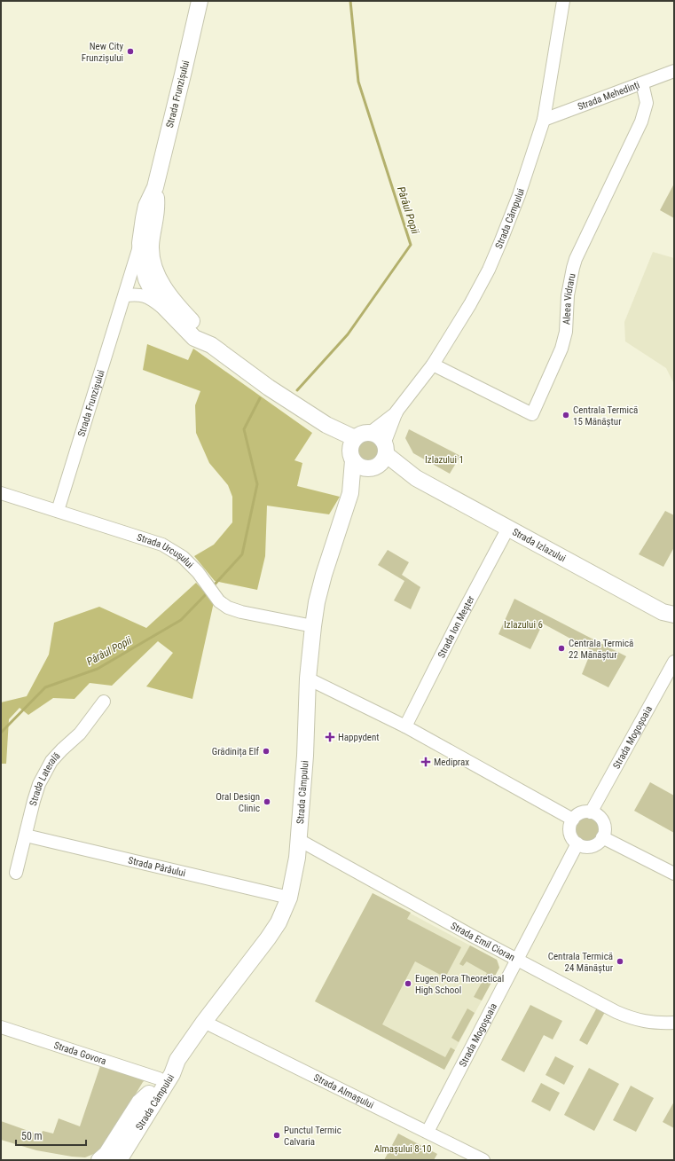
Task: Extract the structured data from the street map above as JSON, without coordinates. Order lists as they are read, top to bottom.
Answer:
{
  "streets": {
    "main road": ["Strada Frunzișului", "Strada Câmpului", "Strada Izlazului"],
    "street": [
      "Strada Mehedinți",
      "Aleea Vidraru",
      "Strada Urcușului",
      "Strada Ion Meșter",
      "Strada Mogoșoaia",
      "Strada Laterală",
      "Strada Pârâului",
      "Strada Emil Cioran",
      "Strada Govora",
      "Strada Almașului"
    ]
  },
  "crossings": [
    ["Strada Frunzișului", "Strada Izlazului"],
    ["Strada Frunzișului", "Strada Urcușului"],
    ["Strada Mehedinți", "Strada Câmpului"],
    ["Strada Mehedinți", "Aleea Vidraru"],
    ["Strada Câmpului", "Aleea Vidraru"],
    ["Strada Câmpului", "Strada Izlazului"],
    ["Strada Câmpului", "Strada Urcușului"],
    ["Strada Câmpului", "Strada Pârâului"],
    ["Strada Câmpului", "Strada Emil Cioran"],
    ["Strada Câmpului", "Strada Govora"],
    ["Strada Câmpului", "Strada Almașului"],
    ["Strada Izlazului", "Strada Ion Meșter"],
    ["Strada Mogoșoaia", "Strada Emil Cioran"],
    ["Strada Mogoșoaia", "Strada Almașului"],
    ["Strada Laterală", "Strada Pârâului"]
  ],
  "water": ["Pârâul Popii"],
  "parks": ["Izlazului 1", "Izlazului 6", "Almașului 8-10"],
  "places": {
    "other": [
      "New City Frunzișului",
      "Centrala Termică 15 Mănăștur",
      "Centrala Termică 22 Mănăștur",
      "Grădinița Elf",
      "Oral Design Clinic",
      "Centrala Termică 24 Mănăștur",
      "Eugen Pora Theoretical High School",
      "Punctul Termic Calvaria"
    ],
    "health": ["Happydent", "Mediprax"]
  },
  "scale_bar": "50 m"
}
